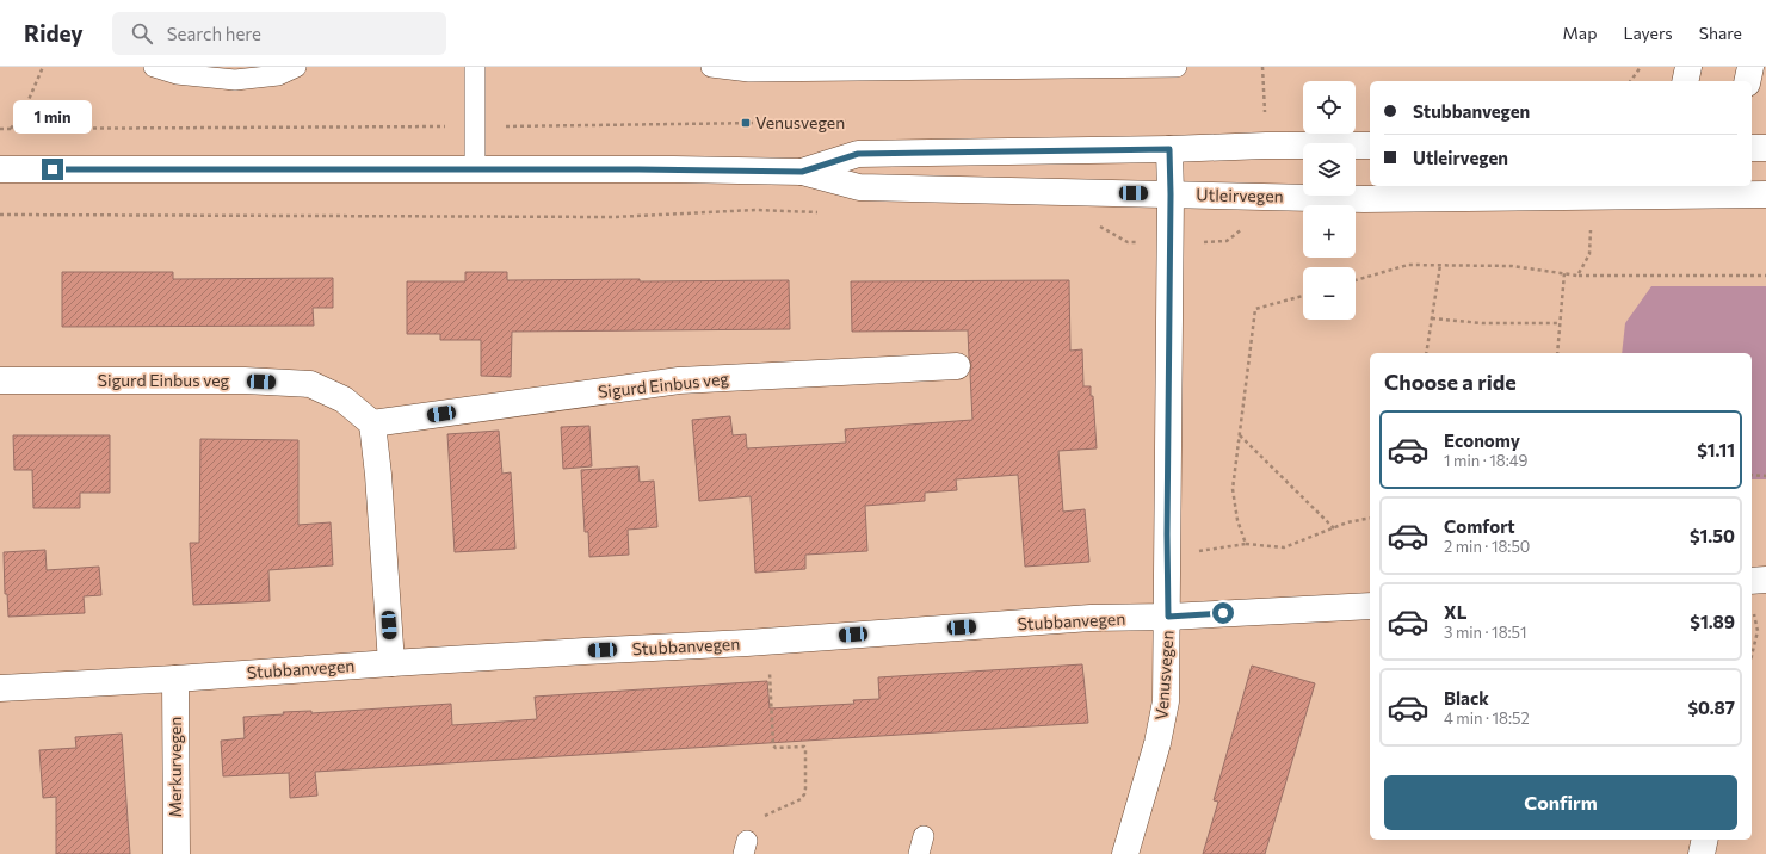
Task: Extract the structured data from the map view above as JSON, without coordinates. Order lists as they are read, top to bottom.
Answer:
{
  "streets": {
    "street": [
      "Utleirvegen",
      "Sigurd Einbus veg",
      "Stubbanvegen",
      "Venusvegen",
      "Merkurvegen"
    ]
  },
  "crossings": [
    ["Utleirvegen", "Venusvegen"],
    ["Stubbanvegen", "Venusvegen"],
    ["Stubbanvegen", "Merkurvegen"]
  ],
  "places": {
    "transit": ["Venusvegen"]
  },
  "page": {
    "header": "Ridey",
    "search": "Search here",
    "nav": ["Map", "Layers", "Share"],
    "map_buttons": ["+", "−"],
    "banner": ["Stubbanvegen", "Utleirvegen"],
    "bubble": "1 min",
    "heading": "Choose a ride",
    "list": [
      {
        "name": "Economy",
        "note": "1 min · 18:49",
        "value": "$1.11"
      },
      {
        "name": "Comfort",
        "note": "2 min · 18:50",
        "value": "$1.50"
      },
      {
        "name": "XL",
        "note": "3 min · 18:51",
        "value": "$1.89"
      },
      {
        "name": "Black",
        "note": "4 min · 18:52",
        "value": "$0.87"
      }
    ],
    "buttons": "Confirm"
  }
}
